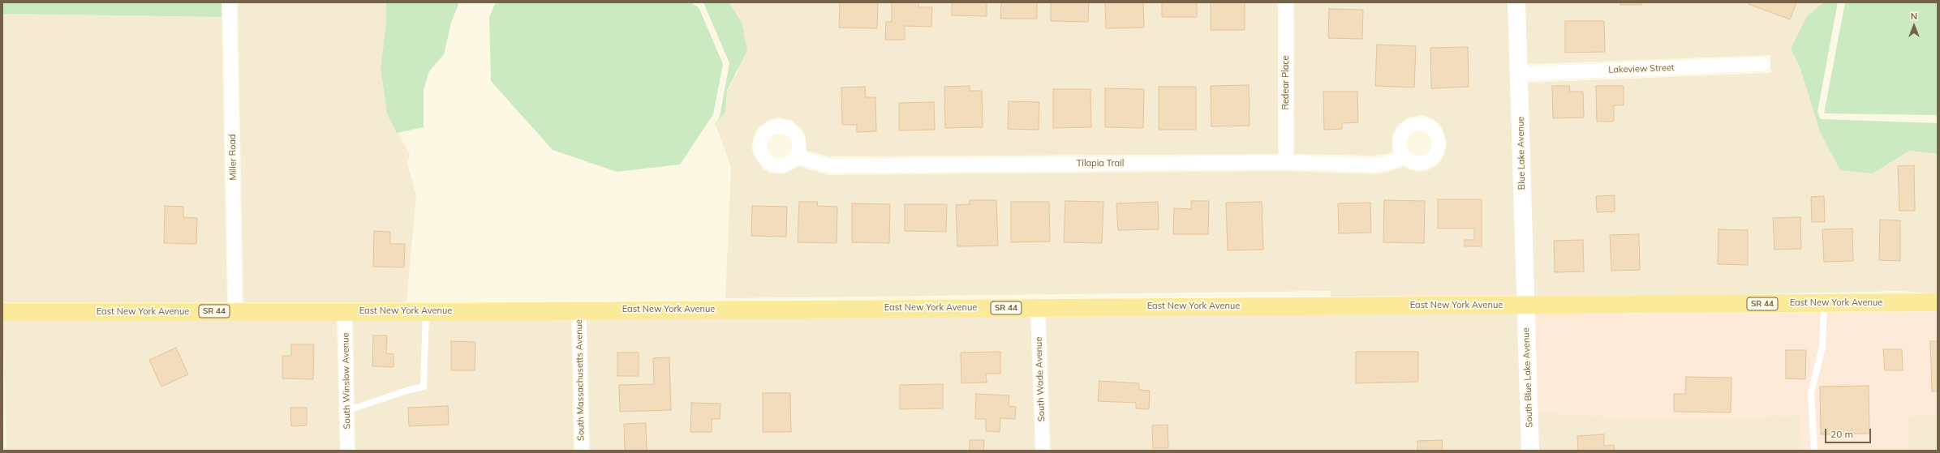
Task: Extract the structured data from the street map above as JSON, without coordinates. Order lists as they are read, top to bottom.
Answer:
{
  "streets": {
    "main road": [
      "Blue Lake Avenue",
      "East New York Avenue",
      "SR 44",
      "South Blue Lake Avenue"
    ],
    "street": [
      "Lakeview Street",
      "Redear Place",
      "Miller Road",
      "Tilapia Trail",
      "South Wade Avenue",
      "South Massachusetts Avenue",
      "South Winslow Avenue"
    ]
  },
  "crossings": [
    ["Lakeview Street", "Blue Lake Avenue"],
    ["Redear Place", "Tilapia Trail"],
    ["Blue Lake Avenue", "East New York Avenue"],
    ["Blue Lake Avenue", "South Blue Lake Avenue"],
    ["Miller Road", "East New York Avenue"],
    ["East New York Avenue", "South Blue Lake Avenue"],
    ["East New York Avenue", "South Wade Avenue"],
    ["East New York Avenue", "South Massachusetts Avenue"],
    ["East New York Avenue", "South Winslow Avenue"]
  ],
  "scale_bar": "20 m",
  "north": "top"
}
